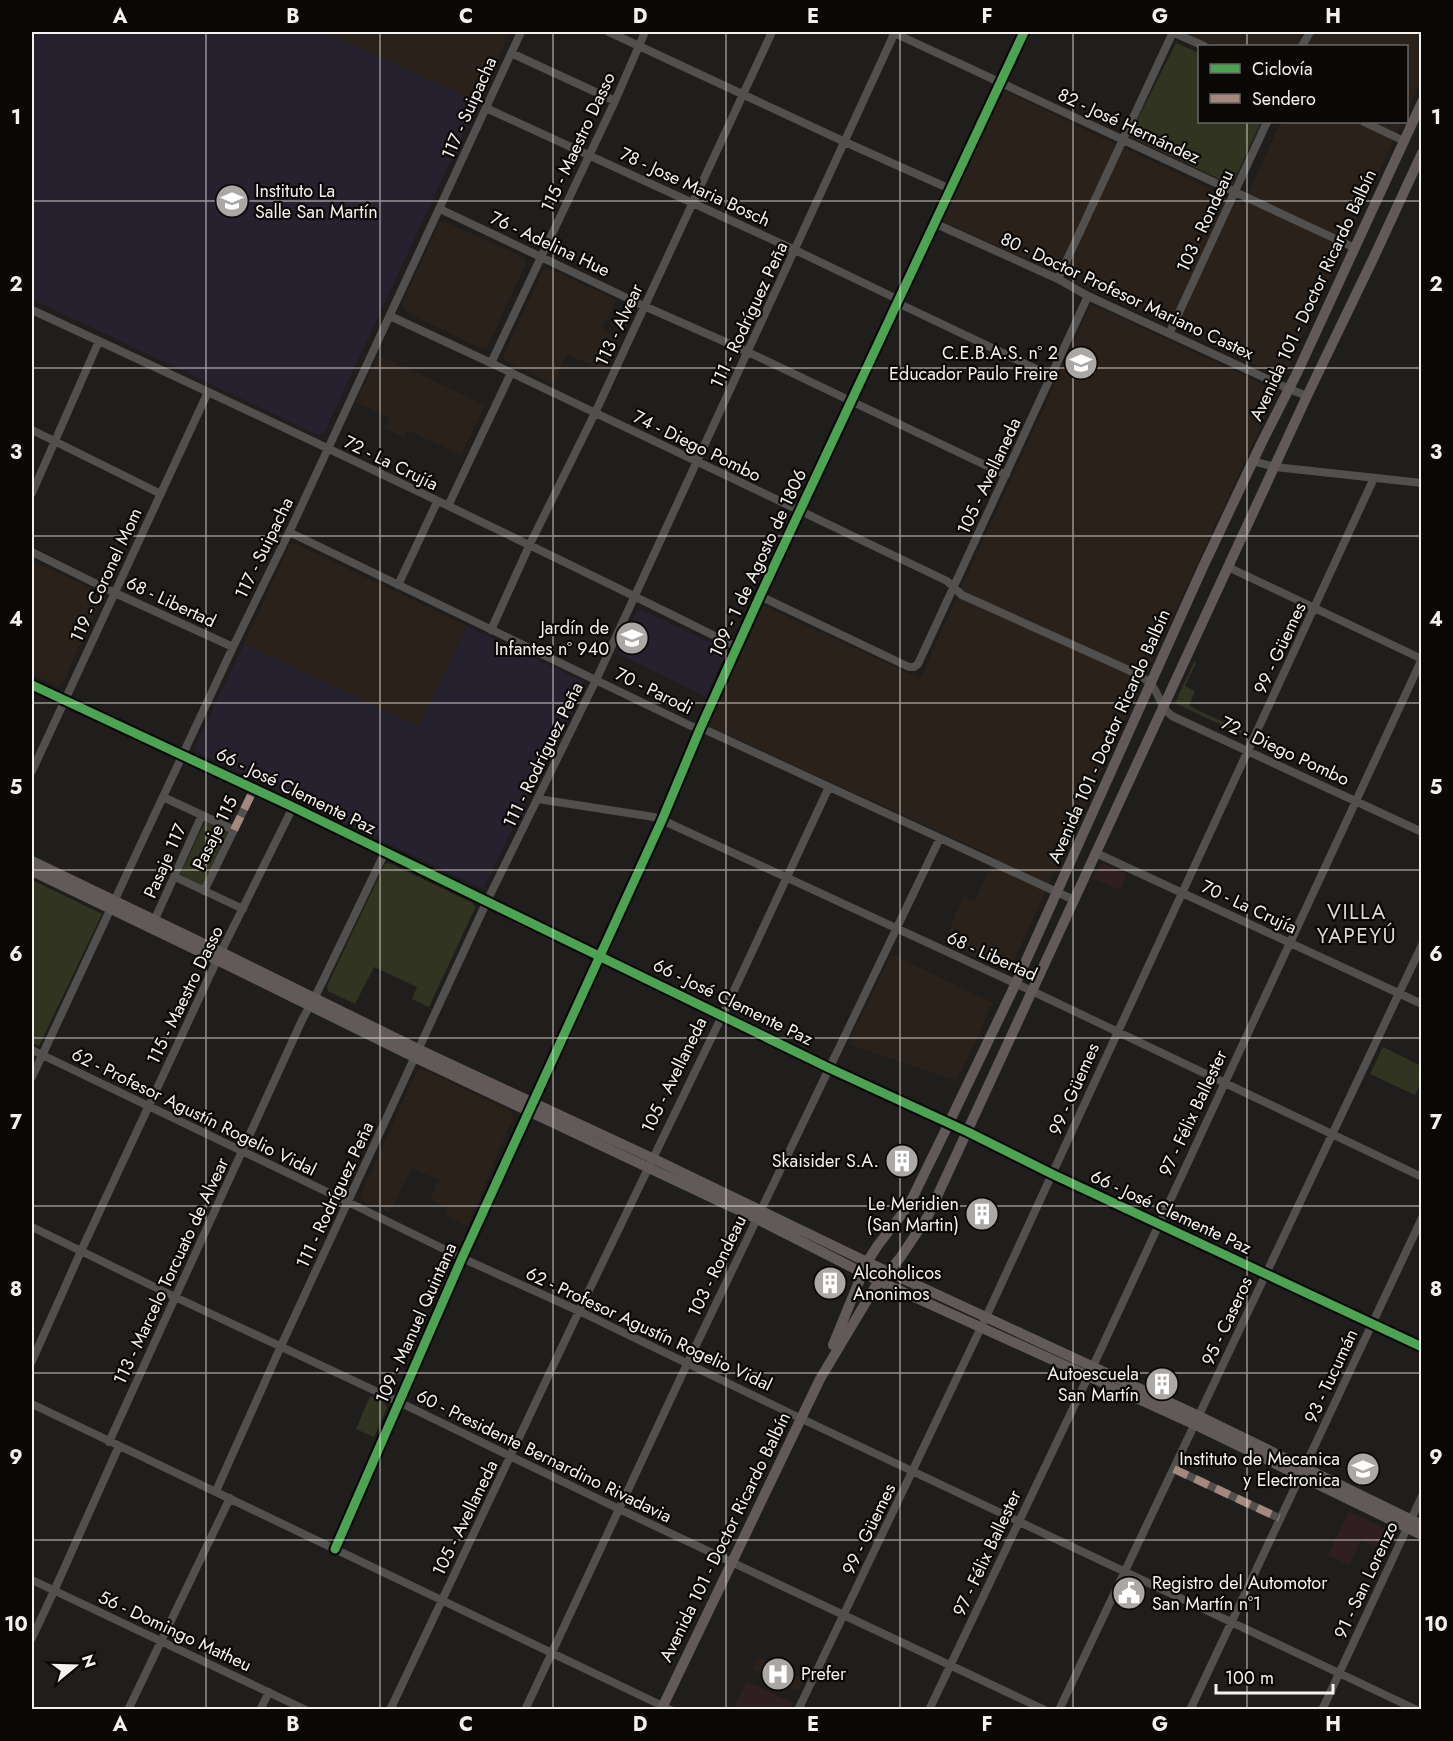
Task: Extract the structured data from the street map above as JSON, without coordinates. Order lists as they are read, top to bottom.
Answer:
{
  "streets": {
    "main road": ["Avenida 101 - Doctor Ricardo Balbín"],
    "street": [
      "117 - Suipacha",
      "82 - José Hernández",
      "115 - Maestro Dasso",
      "78 - Jose Maria Bosch",
      "103 - Rondeau",
      "76 - Adelina Hue",
      "80 - Doctor Profesor Mariano Castex",
      "111 - Rodríguez Peña",
      "113 - Alvear",
      "74 - Diego Pombo",
      "72 - La Crujía",
      "105 - Avellaneda",
      "109 - 1 de Agosto de 1806",
      "119 - Coronel Mom",
      "68 - Libertad",
      "99 - Güemes",
      "70 - Parodi",
      "72 - Diego Pombo",
      "66 - José Clemente Paz",
      "Pasaje 115",
      "Pasaje 117",
      "70 - La Crujía",
      "62 - Profesor Agustín Rogelio Vidal",
      "97 - Félix Ballester",
      "113 - Marcelo Torcuato de Alvear",
      "95 - Caseros",
      "109 - Manuel Quintana",
      "93 - Tucumán",
      "60 - Presidente Bernardino Rivadavia",
      "91 - San Lorenzo",
      "56 - Domingo Matheu"
    ]
  },
  "crossings": [
    ["117 - Suipacha", "78 - Jose Maria Bosch"],
    ["117 - Suipacha", "76 - Adelina Hue"],
    ["117 - Suipacha", "74 - Diego Pombo"],
    ["117 - Suipacha", "72 - La Crujía"],
    ["117 - Suipacha", "68 - Libertad"],
    ["117 - Suipacha", "70 - Parodi"],
    ["117 - Suipacha", "66 - José Clemente Paz"],
    ["117 - Suipacha", "62 - Profesor Agustín Rogelio Vidal"],
    ["82 - José Hernández", "103 - Rondeau"],
    ["82 - José Hernández", "Avenida 101 - Doctor Ricardo Balbín"],
    ["82 - José Hernández", "111 - Rodríguez Peña"],
    ["82 - José Hernández", "109 - 1 de Agosto de 1806"],
    ["115 - Maestro Dasso", "78 - Jose Maria Bosch"],
    ["115 - Maestro Dasso", "76 - Adelina Hue"],
    ["115 - Maestro Dasso", "74 - Diego Pombo"],
    ["115 - Maestro Dasso", "66 - José Clemente Paz"],
    ["115 - Maestro Dasso", "62 - Profesor Agustín Rogelio Vidal"],
    ["115 - Maestro Dasso", "60 - Presidente Bernardino Rivadavia"],
    ["78 - Jose Maria Bosch", "111 - Rodríguez Peña"],
    ["78 - Jose Maria Bosch", "113 - Alvear"],
    ["78 - Jose Maria Bosch", "105 - Avellaneda"],
    ["78 - Jose Maria Bosch", "109 - 1 de Agosto de 1806"],
    ["103 - Rondeau", "80 - Doctor Profesor Mariano Castex"],
    ["103 - Rondeau", "68 - Libertad"],
    ["103 - Rondeau", "70 - Parodi"],
    ["103 - Rondeau", "66 - José Clemente Paz"],
    ["103 - Rondeau", "62 - Profesor Agustín Rogelio Vidal"],
    ["103 - Rondeau", "60 - Presidente Bernardino Rivadavia"],
    ["76 - Adelina Hue", "111 - Rodríguez Peña"],
    ["76 - Adelina Hue", "113 - Alvear"],
    ["76 - Adelina Hue", "105 - Avellaneda"],
    ["76 - Adelina Hue", "109 - 1 de Agosto de 1806"],
    ["Avenida 101 - Doctor Ricardo Balbín", "80 - Doctor Profesor Mariano Castex"],
    ["Avenida 101 - Doctor Ricardo Balbín", "74 - Diego Pombo"],
    ["Avenida 101 - Doctor Ricardo Balbín", "68 - Libertad"],
    ["Avenida 101 - Doctor Ricardo Balbín", "70 - Parodi"],
    ["Avenida 101 - Doctor Ricardo Balbín", "72 - Diego Pombo"],
    ["Avenida 101 - Doctor Ricardo Balbín", "66 - José Clemente Paz"],
    ["Avenida 101 - Doctor Ricardo Balbín", "70 - La Crujía"],
    ["Avenida 101 - Doctor Ricardo Balbín", "62 - Profesor Agustín Rogelio Vidal"],
    ["Avenida 101 - Doctor Ricardo Balbín", "60 - Presidente Bernardino Rivadavia"],
    ["80 - Doctor Profesor Mariano Castex", "105 - Avellaneda"],
    ["80 - Doctor Profesor Mariano Castex", "109 - 1 de Agosto de 1806"],
    ["111 - Rodríguez Peña", "74 - Diego Pombo"],
    ["111 - Rodríguez Peña", "72 - La Crujía"],
    ["111 - Rodríguez Peña", "68 - Libertad"],
    ["111 - Rodríguez Peña", "70 - Parodi"],
    ["111 - Rodríguez Peña", "66 - José Clemente Paz"],
    ["111 - Rodríguez Peña", "62 - Profesor Agustín Rogelio Vidal"],
    ["111 - Rodríguez Peña", "60 - Presidente Bernardino Rivadavia"],
    ["113 - Alvear", "74 - Diego Pombo"],
    ["113 - Alvear", "72 - La Crujía"],
    ["113 - Alvear", "70 - Parodi"],
    ["74 - Diego Pombo", "105 - Avellaneda"],
    ["74 - Diego Pombo", "109 - 1 de Agosto de 1806"],
    ["72 - La Crujía", "109 - 1 de Agosto de 1806"],
    ["72 - La Crujía", "119 - Coronel Mom"],
    ["105 - Avellaneda", "109 - 1 de Agosto de 1806"],
    ["105 - Avellaneda", "68 - Libertad"],
    ["105 - Avellaneda", "70 - Parodi"],
    ["105 - Avellaneda", "66 - José Clemente Paz"],
    ["105 - Avellaneda", "62 - Profesor Agustín Rogelio Vidal"],
    ["105 - Avellaneda", "60 - Presidente Bernardino Rivadavia"],
    ["109 - 1 de Agosto de 1806", "68 - Libertad"],
    ["109 - 1 de Agosto de 1806", "70 - Parodi"],
    ["109 - 1 de Agosto de 1806", "66 - José Clemente Paz"],
    ["109 - 1 de Agosto de 1806", "109 - Manuel Quintana"],
    ["119 - Coronel Mom", "68 - Libertad"],
    ["119 - Coronel Mom", "66 - José Clemente Paz"],
    ["68 - Libertad", "99 - Güemes"],
    ["68 - Libertad", "97 - Félix Ballester"],
    ["68 - Libertad", "95 - Caseros"],
    ["99 - Güemes", "72 - Diego Pombo"],
    ["99 - Güemes", "66 - José Clemente Paz"],
    ["99 - Güemes", "70 - La Crujía"],
    ["99 - Güemes", "62 - Profesor Agustín Rogelio Vidal"],
    ["99 - Güemes", "60 - Presidente Bernardino Rivadavia"],
    ["72 - Diego Pombo", "97 - Félix Ballester"],
    ["66 - José Clemente Paz", "Pasaje 115"],
    ["66 - José Clemente Paz", "97 - Félix Ballester"],
    ["66 - José Clemente Paz", "113 - Marcelo Torcuato de Alvear"],
    ["66 - José Clemente Paz", "95 - Caseros"],
    ["66 - José Clemente Paz", "93 - Tucumán"],
    ["70 - La Crujía", "97 - Félix Ballester"],
    ["70 - La Crujía", "95 - Caseros"],
    ["62 - Profesor Agustín Rogelio Vidal", "97 - Félix Ballester"],
    ["62 - Profesor Agustín Rogelio Vidal", "113 - Marcelo Torcuato de Alvear"],
    ["62 - Profesor Agustín Rogelio Vidal", "95 - Caseros"],
    ["62 - Profesor Agustín Rogelio Vidal", "109 - Manuel Quintana"],
    ["62 - Profesor Agustín Rogelio Vidal", "93 - Tucumán"],
    ["62 - Profesor Agustín Rogelio Vidal", "91 - San Lorenzo"],
    ["97 - Félix Ballester", "60 - Presidente Bernardino Rivadavia"],
    ["113 - Marcelo Torcuato de Alvear", "60 - Presidente Bernardino Rivadavia"],
    ["109 - Manuel Quintana", "60 - Presidente Bernardino Rivadavia"]
  ],
  "districts": ["VILLA YAPEYÚ"],
  "places": {
    "school or university": [
      "Instituto La Salle San Martín",
      "C.E.B.A.S. nº 2 Educador Paulo Freire",
      "Jardín de Infantes nº 940",
      "Instituto de Mecanica y Electronica"
    ],
    "building": [
      "Skaisider S.A.",
      "Le Meridien (San Martin)",
      "Alcoholicos Anonimos",
      "Autoescuela San Martín"
    ],
    "public building": ["Registro del Automotor San Martín n°1"],
    "hospital": ["Prefer"]
  },
  "legend": ["Ciclovía", "Sendero"],
  "scale_bar": "100 m",
  "north": "right",
  "grid": {
    "columns": [
      "A",
      "B",
      "C",
      "D",
      "E",
      "F",
      "G",
      "H"
    ],
    "rows": [
      "1",
      "2",
      "3",
      "4",
      "5",
      "6",
      "7",
      "8",
      "9",
      "10"
    ]
  }
}
